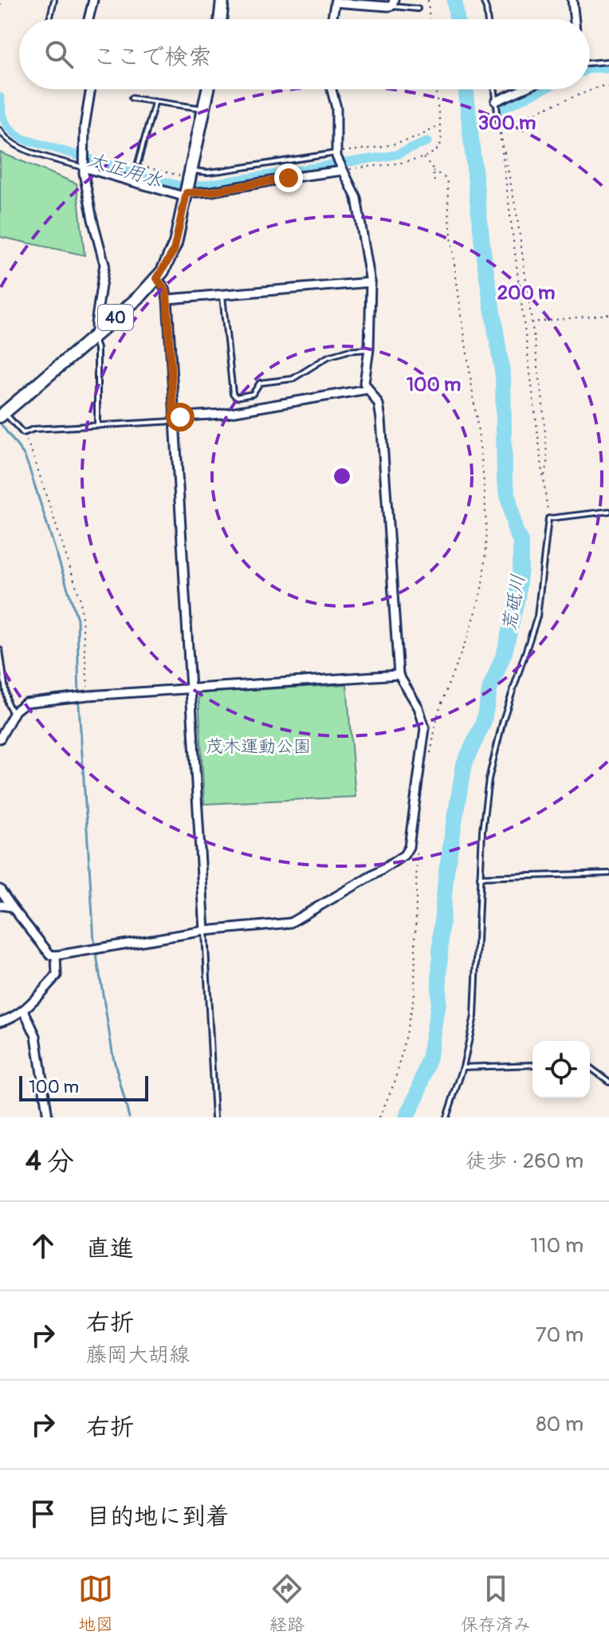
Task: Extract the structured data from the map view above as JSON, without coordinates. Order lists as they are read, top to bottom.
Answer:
{
  "streets": {
    "main road": ["40"]
  },
  "water": ["大正用水", "荒砥川"],
  "parks": ["茂木運動公園"],
  "scale_bar": "100 m",
  "page": {
    "search": "ここで検索",
    "scale": "100 m",
    "heading": ["4 分", "徒歩 · 260 m"],
    "list": [
      ["直進", "110 m"],
      ["右折", "藤岡大胡線", "70 m"],
      ["右折", "80 m"],
      "目的地に到着"
    ],
    "nav": ["地図", "経路", "保存済み"]
  },
  "rings": ["300 m", "200 m", "100 m"]
}
